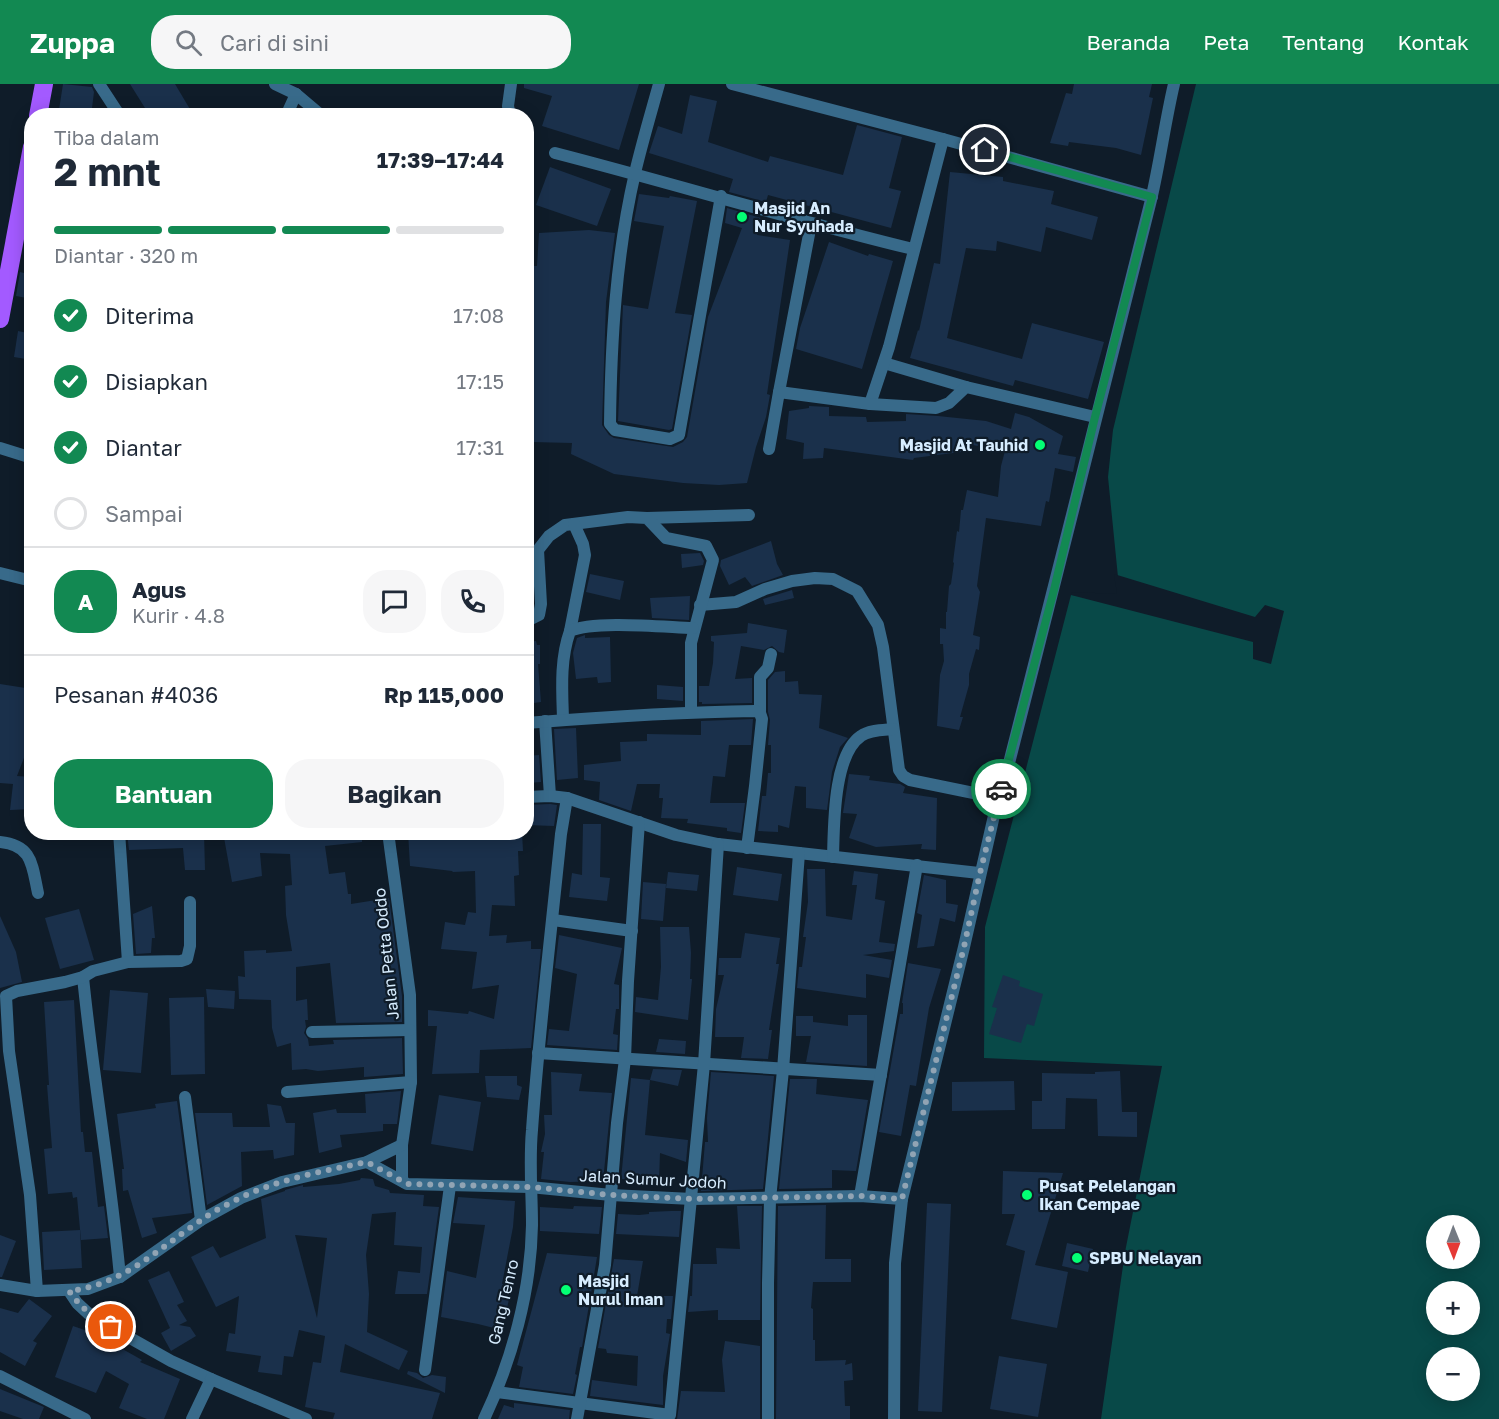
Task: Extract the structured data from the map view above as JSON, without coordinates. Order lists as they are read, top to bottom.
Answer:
{
  "streets": {
    "street": ["Jalan Petta Oddo", "Jalan Sumur Jodoh", "Gang Tenro"]
  },
  "crossings": [
    ["Jalan Petta Oddo", "Jalan Sumur Jodoh"],
    ["Jalan Sumur Jodoh", "Gang Tenro"]
  ],
  "places": [
    "Masjid An Nur Syuhada",
    "Masjid At Tauhid",
    "Pusat Pelelangan Ikan Cempae",
    "SPBU Nelayan",
    "Masjid Nurul Iman"
  ],
  "north": "bottom",
  "page": {
    "header": "Zuppa",
    "search": "Cari di sini",
    "nav": [
      "Beranda",
      "Peta",
      "Tentang",
      "Kontak"
    ],
    "heading": ["2 mnt", "Tiba dalam", "17:39–17:44"],
    "panel": [
      "Agus",
      "Kurir · 4.8",
      "Pesanan #4036",
      "Rp 115,000"
    ],
    "bar": "Diantar · 320 m",
    "list": [
      ["Diterima", "17:08"],
      ["Disiapkan", "17:15"],
      ["Diantar", "17:31"],
      "Sampai"
    ],
    "round": "A",
    "buttons": ["Bantuan", "Bagikan"],
    "map_buttons": ["+", "−"]
  }
}
